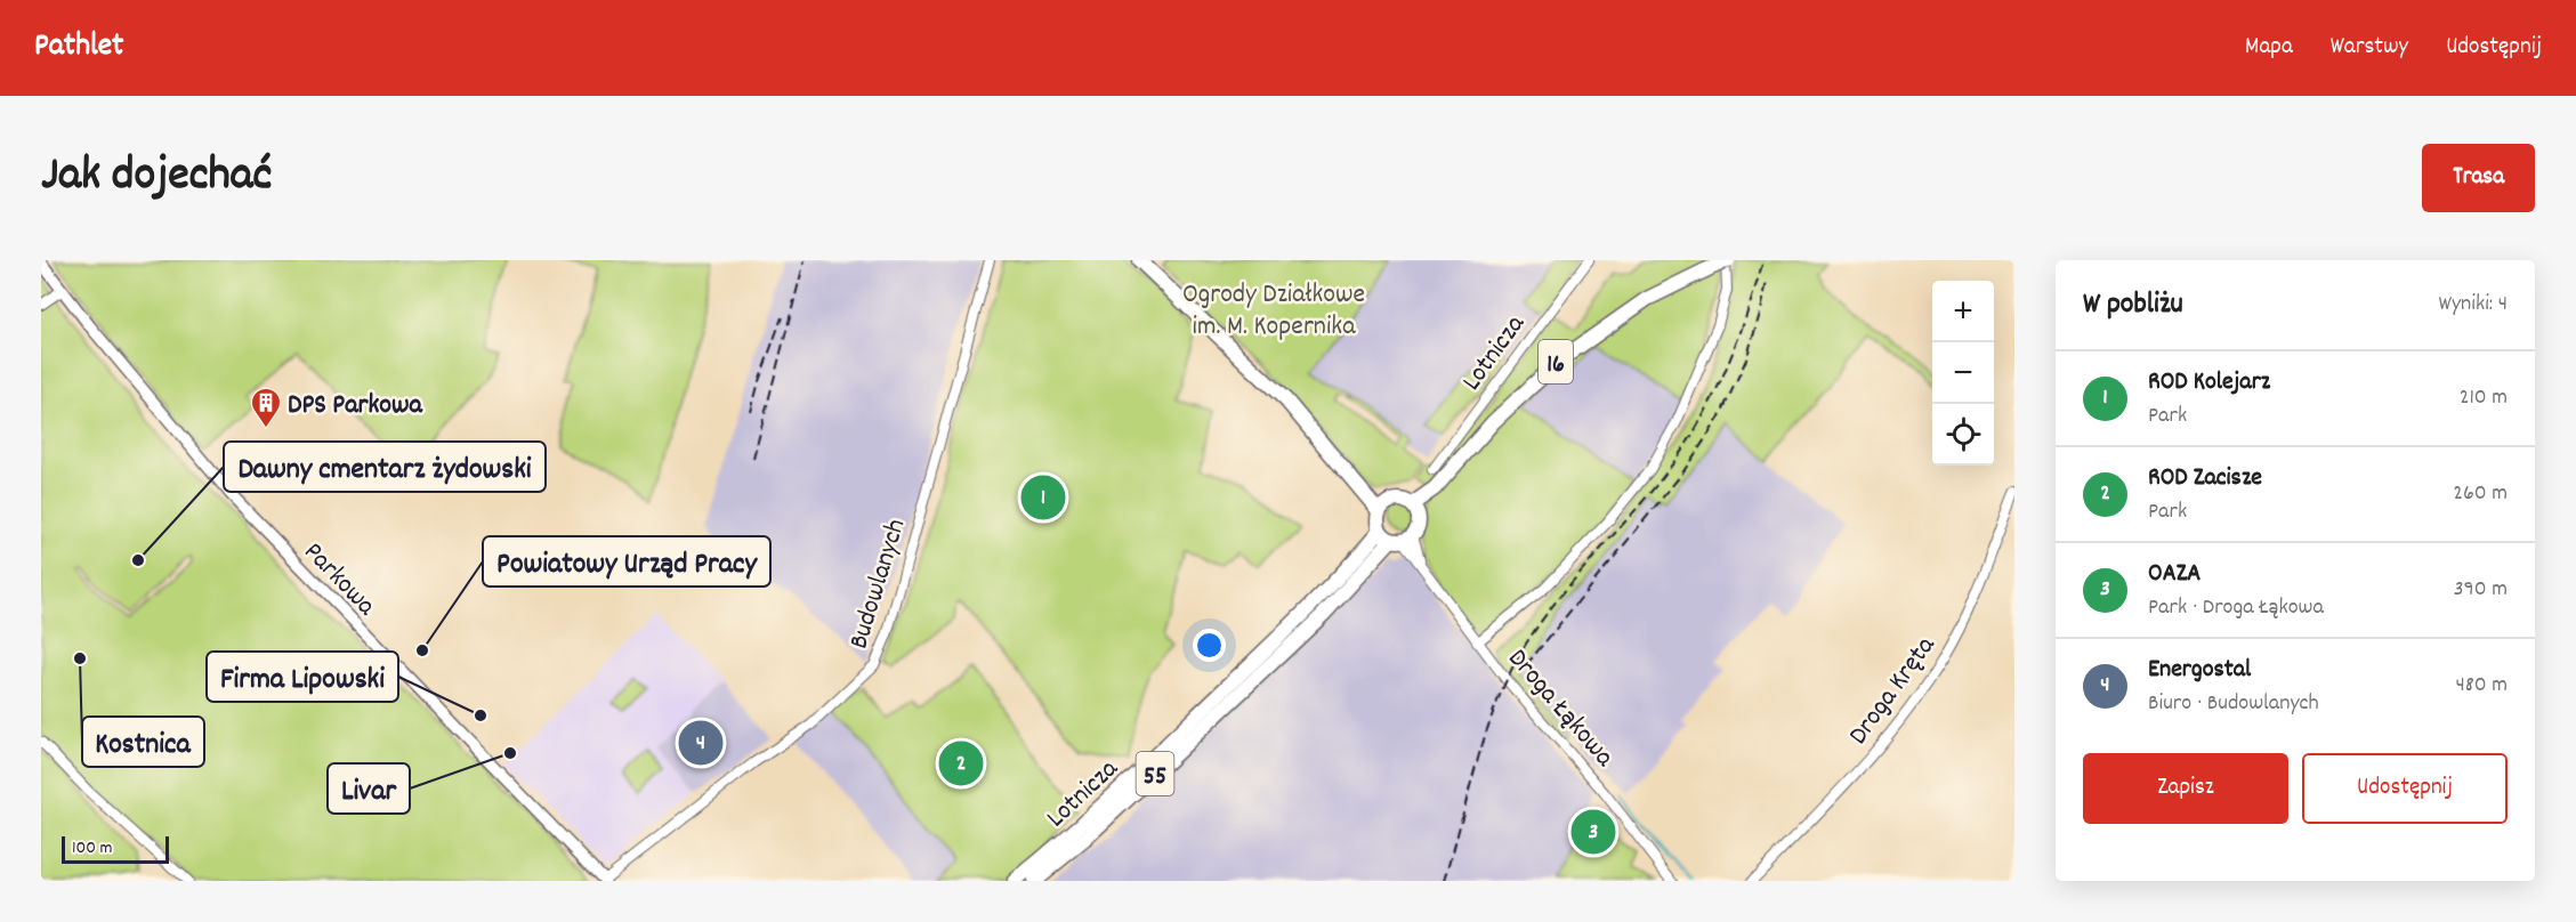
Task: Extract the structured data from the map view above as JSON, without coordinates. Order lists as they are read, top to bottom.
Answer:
{
  "streets": {
    "main road": ["Lotnicza", "16", "55"],
    "street": [
      "Parkowa",
      "Budowlanych",
      "Droga Kręta",
      "Droga Łąkowa"
    ]
  },
  "crossings": [
    ["Lotnicza", "16"],
    ["Lotnicza", "Droga Łąkowa"],
    ["16", "Droga Łąkowa"],
    ["Parkowa", "Budowlanych"]
  ],
  "parks": ["Ogrody Działkowe im. M. Kopernika"],
  "places": {
    "building": ["DPS Parkowa"],
    "other": [
      "Dawny cmentarz żydowski",
      "Powiatowy Urząd Pracy",
      "Kostnica",
      "Firma Lipowski",
      "Livar"
    ]
  },
  "scale_bar": "100 m",
  "page": {
    "header": "Pathlet",
    "nav": ["Mapa", "Warstwy", "Udostępnij"],
    "title": "Jak dojechać",
    "buttons": [
      "Trasa",
      ["Zapisz", "Udostępnij"]
    ],
    "heading": ["W pobliżu", "Wyniki: 4"],
    "map_buttons": ["+", "−"],
    "list": [
      {
        "mark": "1",
        "name": "ROD Kolejarz",
        "note": "Park",
        "value": "210 m"
      },
      {
        "mark": "2",
        "name": "ROD Zacisze",
        "note": "Park",
        "value": "260 m"
      },
      {
        "mark": "3",
        "name": "OAZA",
        "note": "Park · Droga Łąkowa",
        "value": "390 m"
      },
      {
        "mark": "4",
        "name": "Energostal",
        "note": "Biuro · Budowlanych",
        "value": "480 m"
      }
    ],
    "pins": [
      "1",
      "4",
      "2",
      "3"
    ],
    "scale": "100 m"
  }
}
